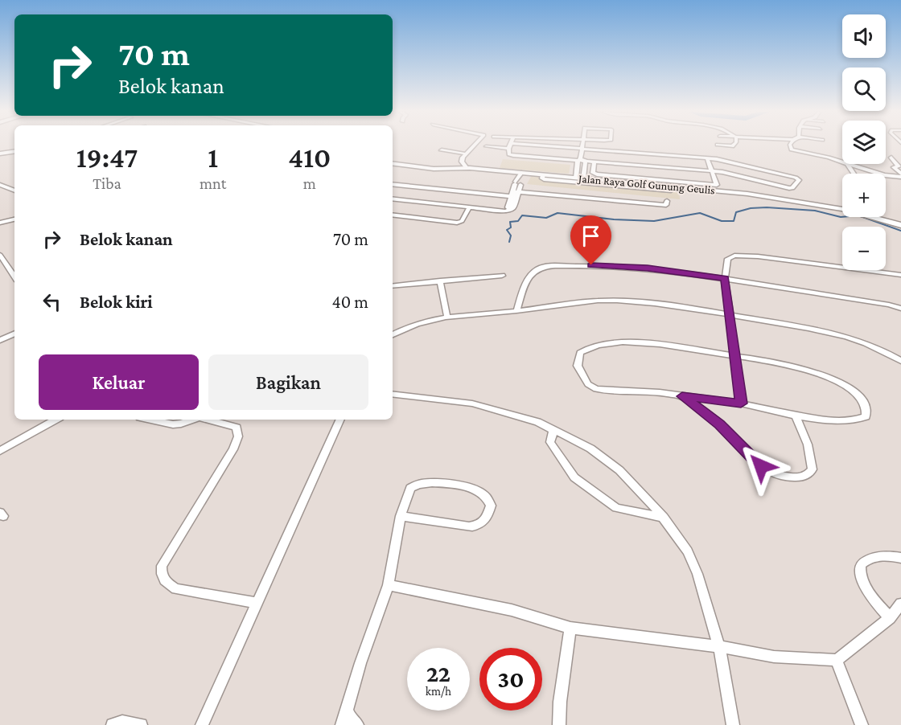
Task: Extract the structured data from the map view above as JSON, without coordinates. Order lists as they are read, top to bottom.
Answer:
{
  "streets": {
    "main road": ["Jalan Raya Golf Gunung Geulis"]
  },
  "page": {
    "map_buttons": ["+", "−"],
    "turn": ["70 m", "Belok kanan"],
    "eta": [
      "19:47",
      "Tiba",
      "1",
      "mnt",
      "410",
      "m"
    ],
    "list": [
      {
        "name": "Belok kanan",
        "value": "70 m"
      },
      {
        "name": "Belok kiri",
        "value": "40 m"
      }
    ],
    "buttons": ["Keluar", "Bagikan"],
    "speed": "22 km/h",
    "limit": "30"
  }
}
